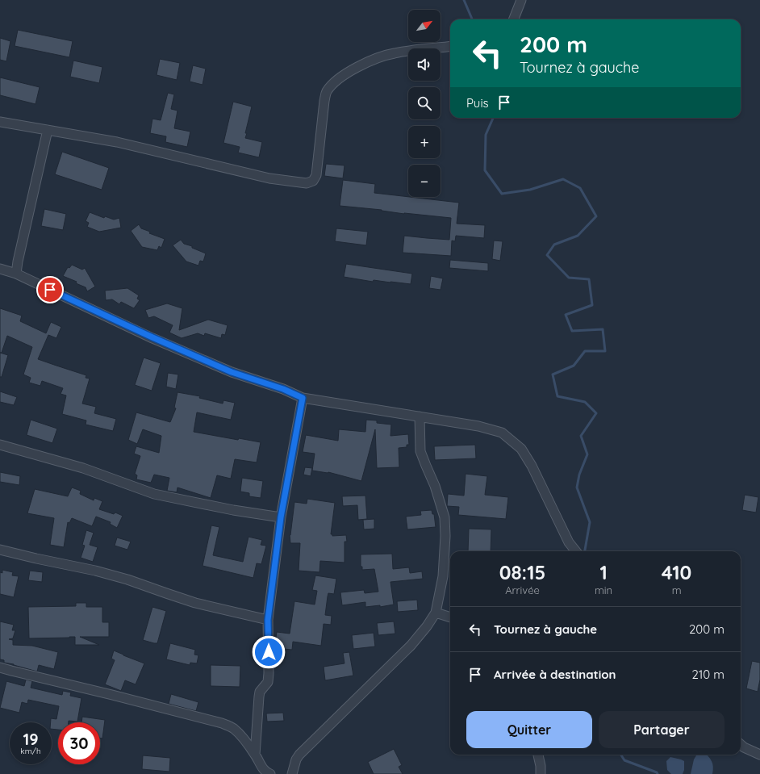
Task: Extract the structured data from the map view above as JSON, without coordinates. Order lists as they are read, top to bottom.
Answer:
{
  "north": "top right",
  "page": {
    "map_buttons": ["+", "−"],
    "turn": ["200 m", "Tournez à gauche"],
    "then": "Puis",
    "eta": [
      "08:15",
      "Arrivée",
      "1",
      "min",
      "410",
      "m"
    ],
    "list": [
      {
        "name": "Tournez à gauche",
        "value": "200 m"
      },
      {
        "name": "Arrivée à destination",
        "value": "210 m"
      }
    ],
    "buttons": ["Quitter", "Partager"],
    "speed": "19 km/h",
    "limit": "30"
  }
}
